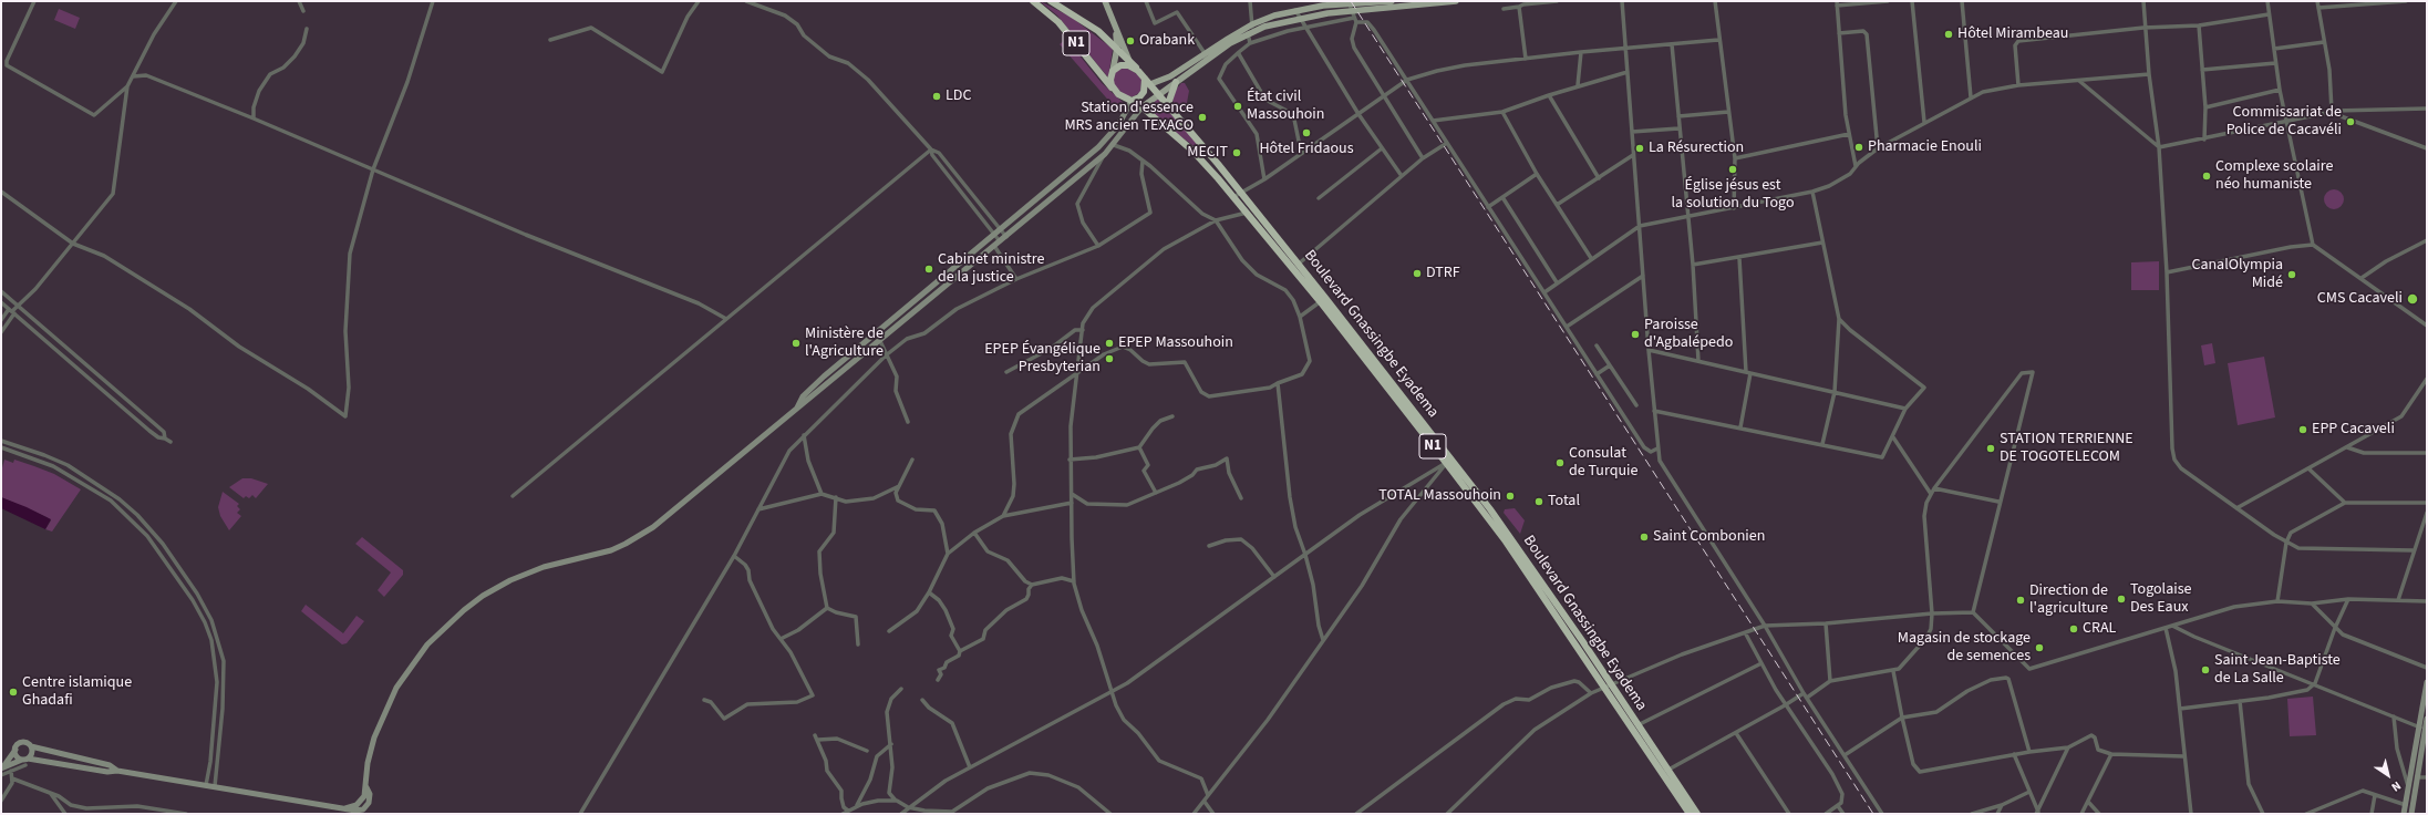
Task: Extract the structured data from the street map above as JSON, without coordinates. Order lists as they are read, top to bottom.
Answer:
{
  "streets": {
    "highway": ["N1", "Boulevard Gnassingbe Eyadema"]
  },
  "crossings": [
    ["N1", "Boulevard Gnassingbe Eyadema"]
  ],
  "places": [
    "Hôtel Mirambeau",
    "Orabank",
    "LDC",
    "État civil Massouhoin",
    "Station d'essence MRS ancien TEXACO",
    "Commissariat de Police de Cacavéli",
    "Hôtel Fridaous",
    "Pharmacie Enouli",
    "La Résurection",
    "MECIT",
    "Église jésus est la solution du Togo",
    "Complexe scolaire néo humaniste",
    "Cabinet ministre de la justice",
    "DTRF",
    "CanalOlympia Midé",
    "CMS Cacaveli",
    "Paroisse d'Agbalépedo",
    "Ministère de l'Agriculture",
    "EPEP Massouhoin",
    "EPEP Évangélique Presbyterian",
    "EPP Cacaveli",
    "STATION TERRIENNE DE TOGOTELECOM",
    "Consulat de Turquie",
    "TOTAL Massouhoin",
    "Total",
    "Saint Combonien",
    "Togolaise Des Eaux",
    "Direction de l'agriculture",
    "CRAL",
    "Magasin de stockage de semences",
    "Saint Jean-Baptiste de La Salle",
    "Centre islamique Ghadafi"
  ],
  "north": "bottom right"
}
